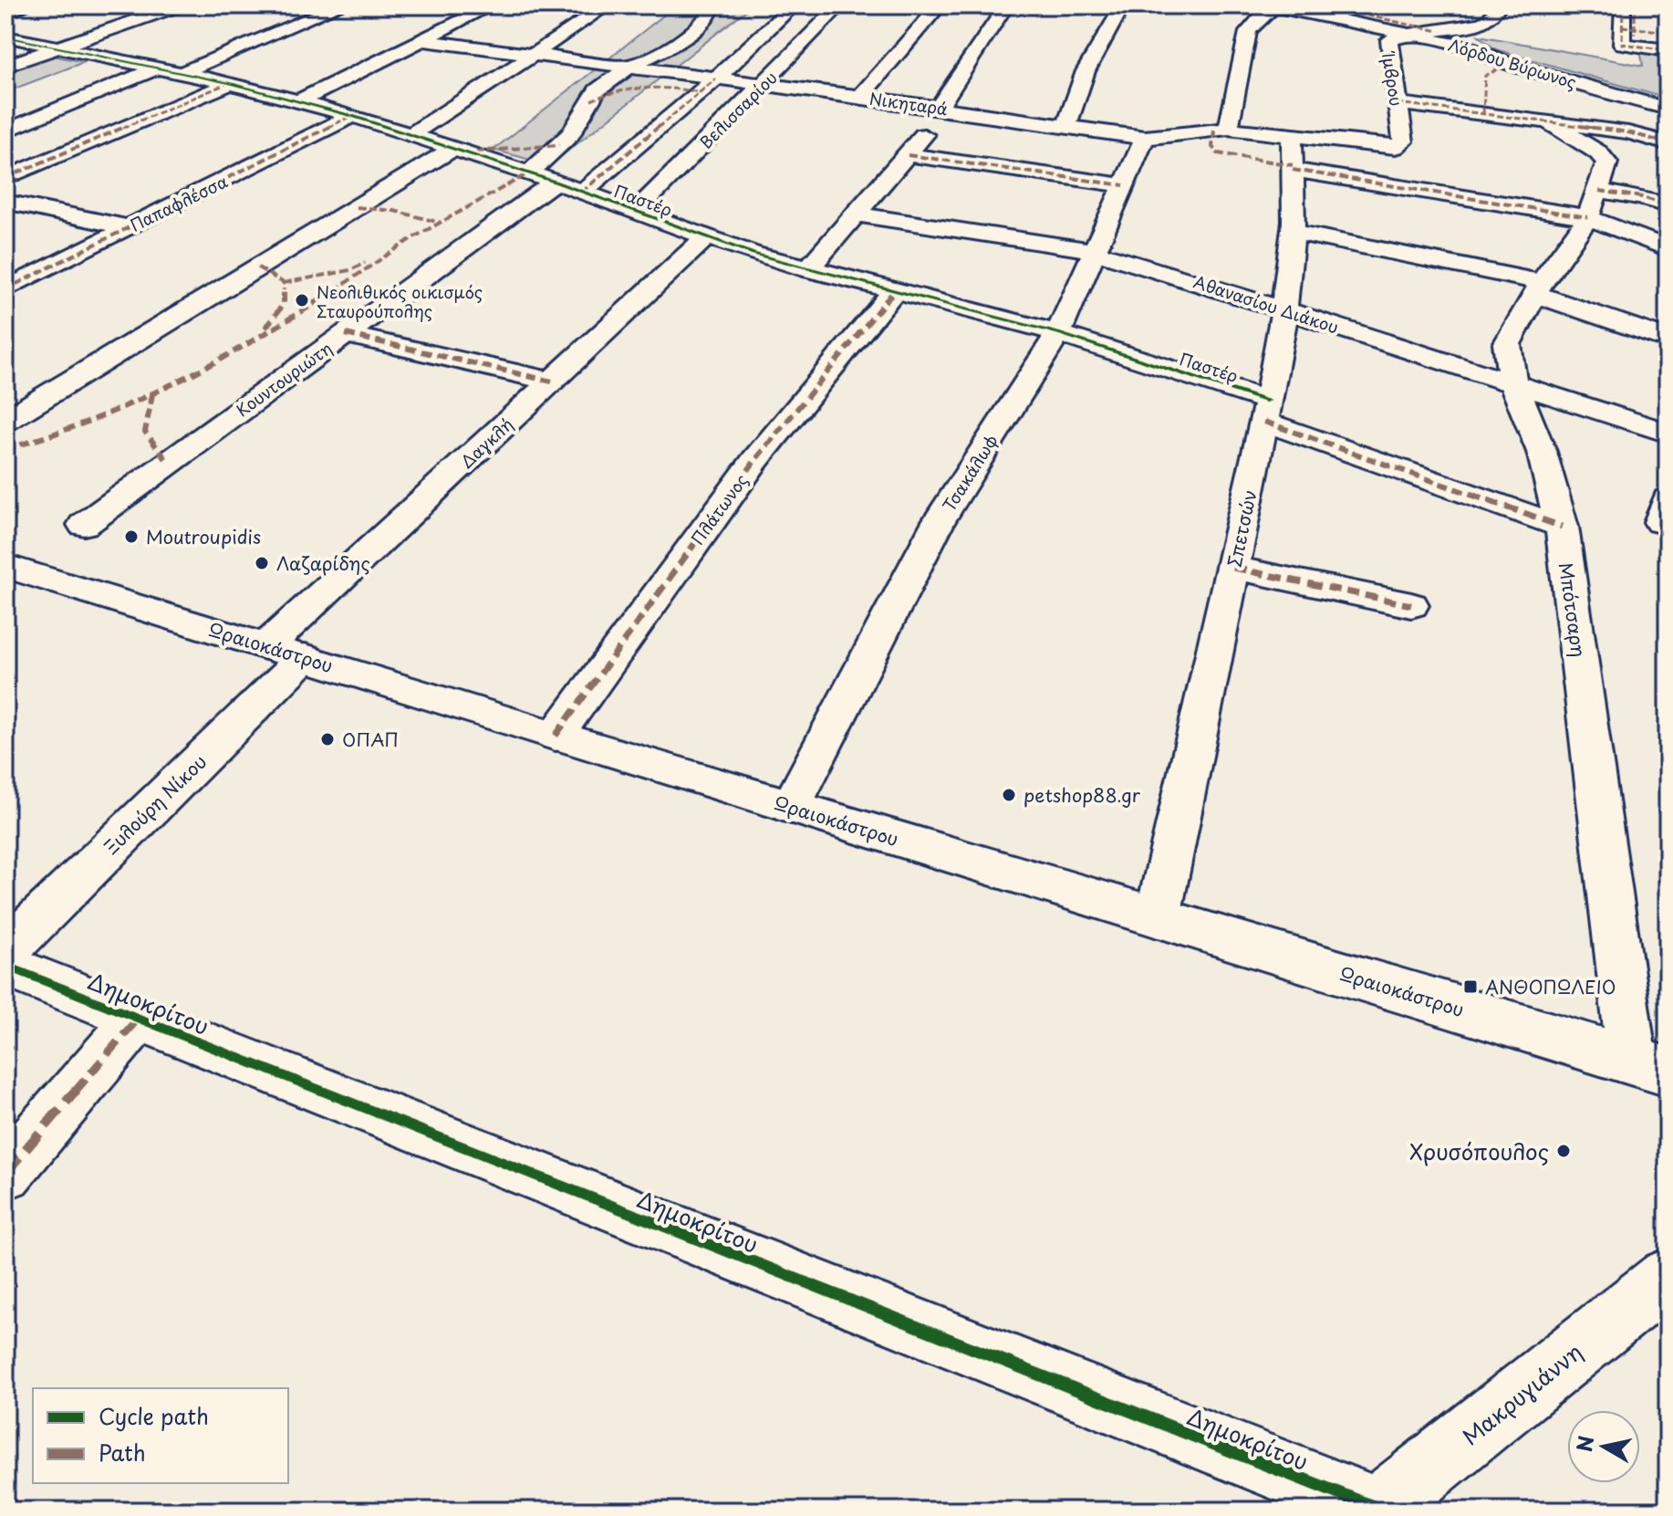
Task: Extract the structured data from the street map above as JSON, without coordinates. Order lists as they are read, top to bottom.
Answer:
{
  "streets": {
    "street": [
      "Λόρδου Βύρωνος",
      "Ίμβρου",
      "Νικηταρά",
      "Βελισσαρίου",
      "Παστέρ",
      "Παπαφλέσσα",
      "Αθανασίου Διάκου",
      "Κουντουριώτη",
      "Δαγκλή",
      "Τσακάλωφ",
      "Πλάτωνος",
      "Σπετσών",
      "Μπότσαρη",
      "Ωραιοκάστρου",
      "Ξυλούρη Νίκου",
      "Δημοκρίτου",
      "Μακρυγιάννη"
    ]
  },
  "crossings": [
    ["Λόρδου Βύρωνος", "Ίμβρου"],
    ["Ίμβρου", "Νικηταρά"],
    ["Νικηταρά", "Βελισσαρίου"],
    ["Νικηταρά", "Κουντουριώτη"],
    ["Νικηταρά", "Τσακάλωφ"],
    ["Νικηταρά", "Σπετσών"],
    ["Βελισσαρίου", "Παστέρ"],
    ["Παστέρ", "Παπαφλέσσα"],
    ["Παστέρ", "Κουντουριώτη"],
    ["Παστέρ", "Δαγκλή"],
    ["Παστέρ", "Τσακάλωφ"],
    ["Παστέρ", "Πλάτωνος"],
    ["Παστέρ", "Σπετσών"],
    ["Παστέρ", "Μπότσαρη"],
    ["Αθανασίου Διάκου", "Τσακάλωφ"],
    ["Αθανασίου Διάκου", "Σπετσών"],
    ["Αθανασίου Διάκου", "Μπότσαρη"],
    ["Δαγκλή", "Ωραιοκάστρου"],
    ["Δαγκλή", "Ξυλούρη Νίκου"],
    ["Τσακάλωφ", "Ωραιοκάστρου"],
    ["Πλάτωνος", "Ωραιοκάστρου"],
    ["Σπετσών", "Ωραιοκάστρου"],
    ["Μπότσαρη", "Ωραιοκάστρου"],
    ["Ωραιοκάστρου", "Ξυλούρη Νίκου"],
    ["Δημοκρίτου", "Μακρυγιάννη"]
  ],
  "places": {
    "other": [
      "Νεολιθικός οικισμός Σταυρούπολης",
      "Moutroupidis",
      "Λαζαρίδης",
      "ΟΠΑΠ",
      "petshop88.gr",
      "Χρυσόπουλος"
    ],
    "transit": ["ΑΝΘΟΠΩΛΕΙΟ"]
  },
  "legend": ["Cycle path", "Path"],
  "north": "left"
}
